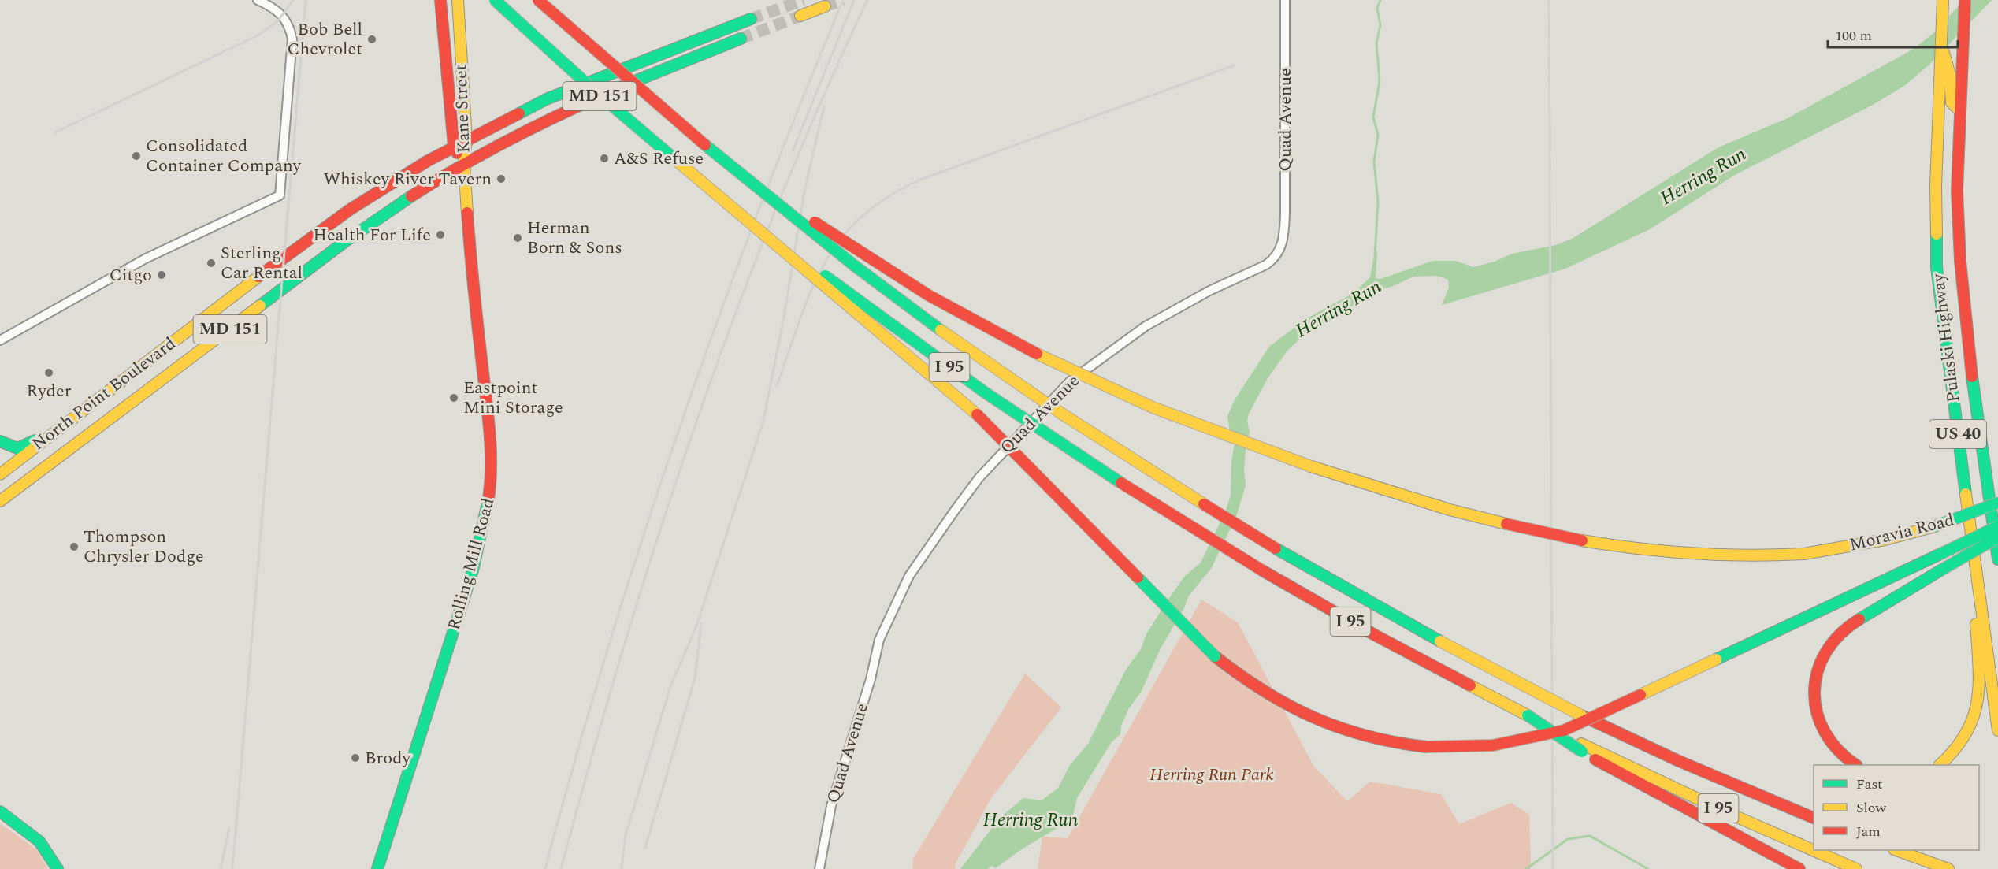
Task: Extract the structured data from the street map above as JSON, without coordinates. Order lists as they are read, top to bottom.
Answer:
{
  "streets": {
    "main road": [
      "MD 151",
      "Kane Street",
      "Pulaski Highway",
      "I 95",
      "North Point Boulevard",
      "US 40",
      "Moravia Road",
      "Rolling Mill Road"
    ],
    "street": ["Quad Avenue"]
  },
  "crossings": [
    ["MD 151", "Kane Street"],
    ["MD 151", "North Point Boulevard"],
    ["MD 151", "Rolling Mill Road"],
    ["Kane Street", "North Point Boulevard"],
    ["Kane Street", "Rolling Mill Road"],
    ["I 95", "Moravia Road"],
    ["North Point Boulevard", "Rolling Mill Road"]
  ],
  "water": ["Herring Run"],
  "parks": ["Herring Run Park"],
  "places": [
    "Bob Bell Chevrolet",
    "Consolidated Container Company",
    "A&S Refuse",
    "Whiskey River Tavern",
    "Health For Life",
    "Herman Born & Sons",
    "Sterling Car Rental",
    "Citgo",
    "Ryder",
    "Eastpoint Mini Storage",
    "Thompson Chrysler Dodge",
    "Brody"
  ],
  "legend": ["Fast", "Slow", "Jam"],
  "scale_bar": "100 m"
}
